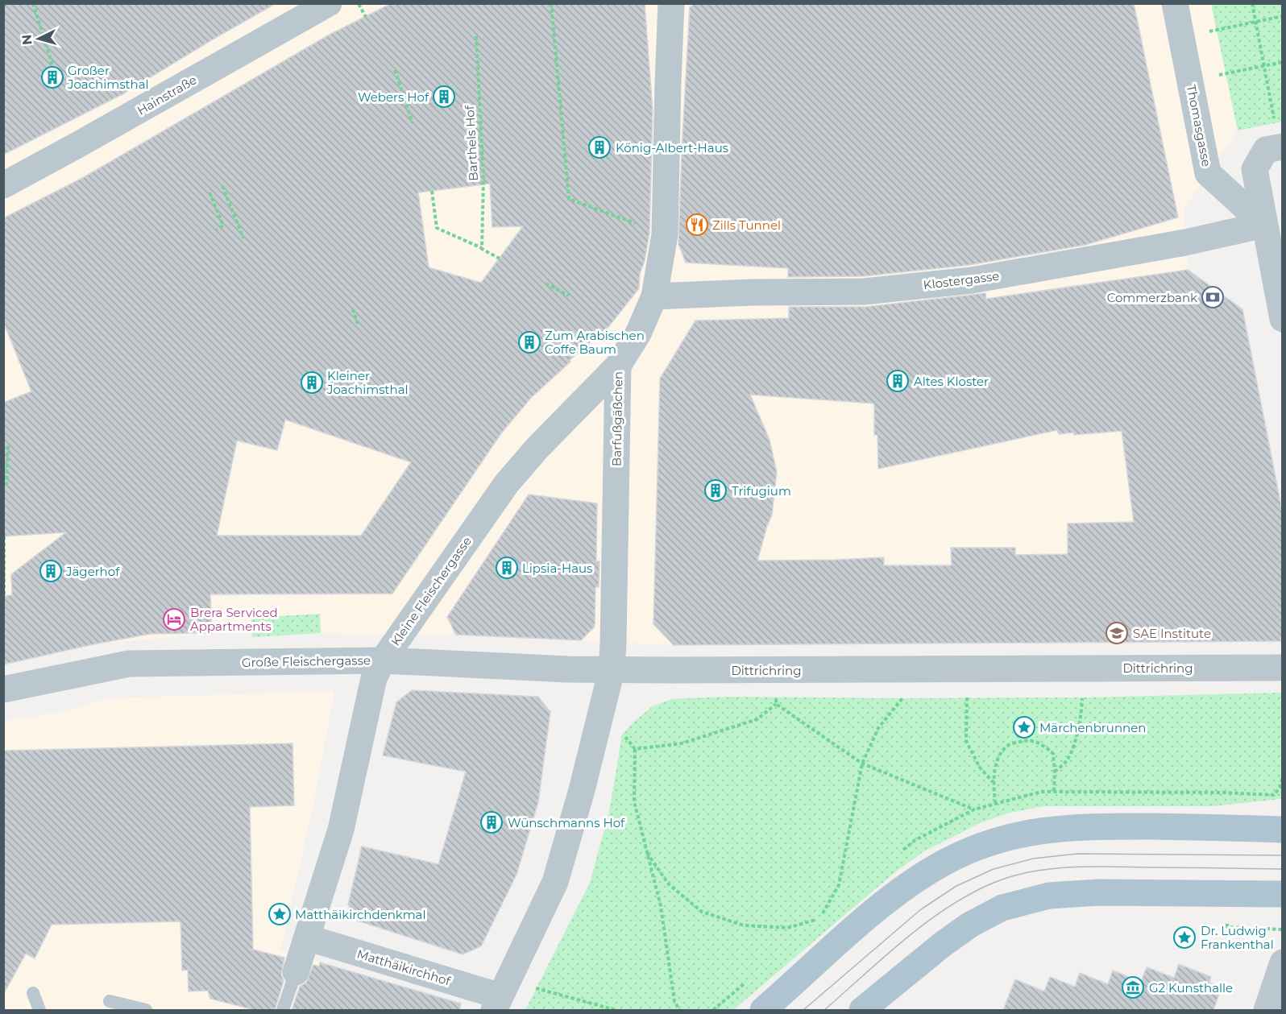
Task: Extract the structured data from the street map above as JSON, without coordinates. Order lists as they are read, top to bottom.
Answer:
{
  "streets": {
    "street": [
      "Hainstraße",
      "Thomasgasse",
      "Klostergasse",
      "Barfußgäßchen",
      "Kleine Fleischergasse",
      "Große Fleischergasse",
      "Dittrichring",
      "Matthäikirchhof"
    ],
    "path": ["Barthels Hof"]
  },
  "crossings": [
    ["Thomasgasse", "Klostergasse"],
    ["Klostergasse", "Barfußgäßchen"],
    ["Barfußgäßchen", "Kleine Fleischergasse"],
    ["Barfußgäßchen", "Große Fleischergasse"],
    ["Barfußgäßchen", "Dittrichring"],
    ["Kleine Fleischergasse", "Große Fleischergasse"],
    ["Kleine Fleischergasse", "Matthäikirchhof"],
    ["Große Fleischergasse", "Dittrichring"]
  ],
  "places": {
    "building": [
      "Großer Joachimsthal",
      "Webers Hof",
      "König-Albert-Haus",
      "Zum Arabischen Coffe Baum",
      "Altes Kloster",
      "Kleiner Joachimsthal",
      "Trifugium",
      "Lipsia-Haus",
      "Jägerhof",
      "Wünschmanns Hof"
    ],
    "restaurant": ["Zills Tunnel"],
    "bank": ["Commerzbank"],
    "hotel": ["Brera Serviced Appartments"],
    "school or university": ["SAE Institute"],
    "place": ["Märchenbrunnen", "Matthäikirchdenkmal", "Dr. Ludwig Frankenthal"],
    "museum": ["G2 Kunsthalle"]
  },
  "north": "left"
}
